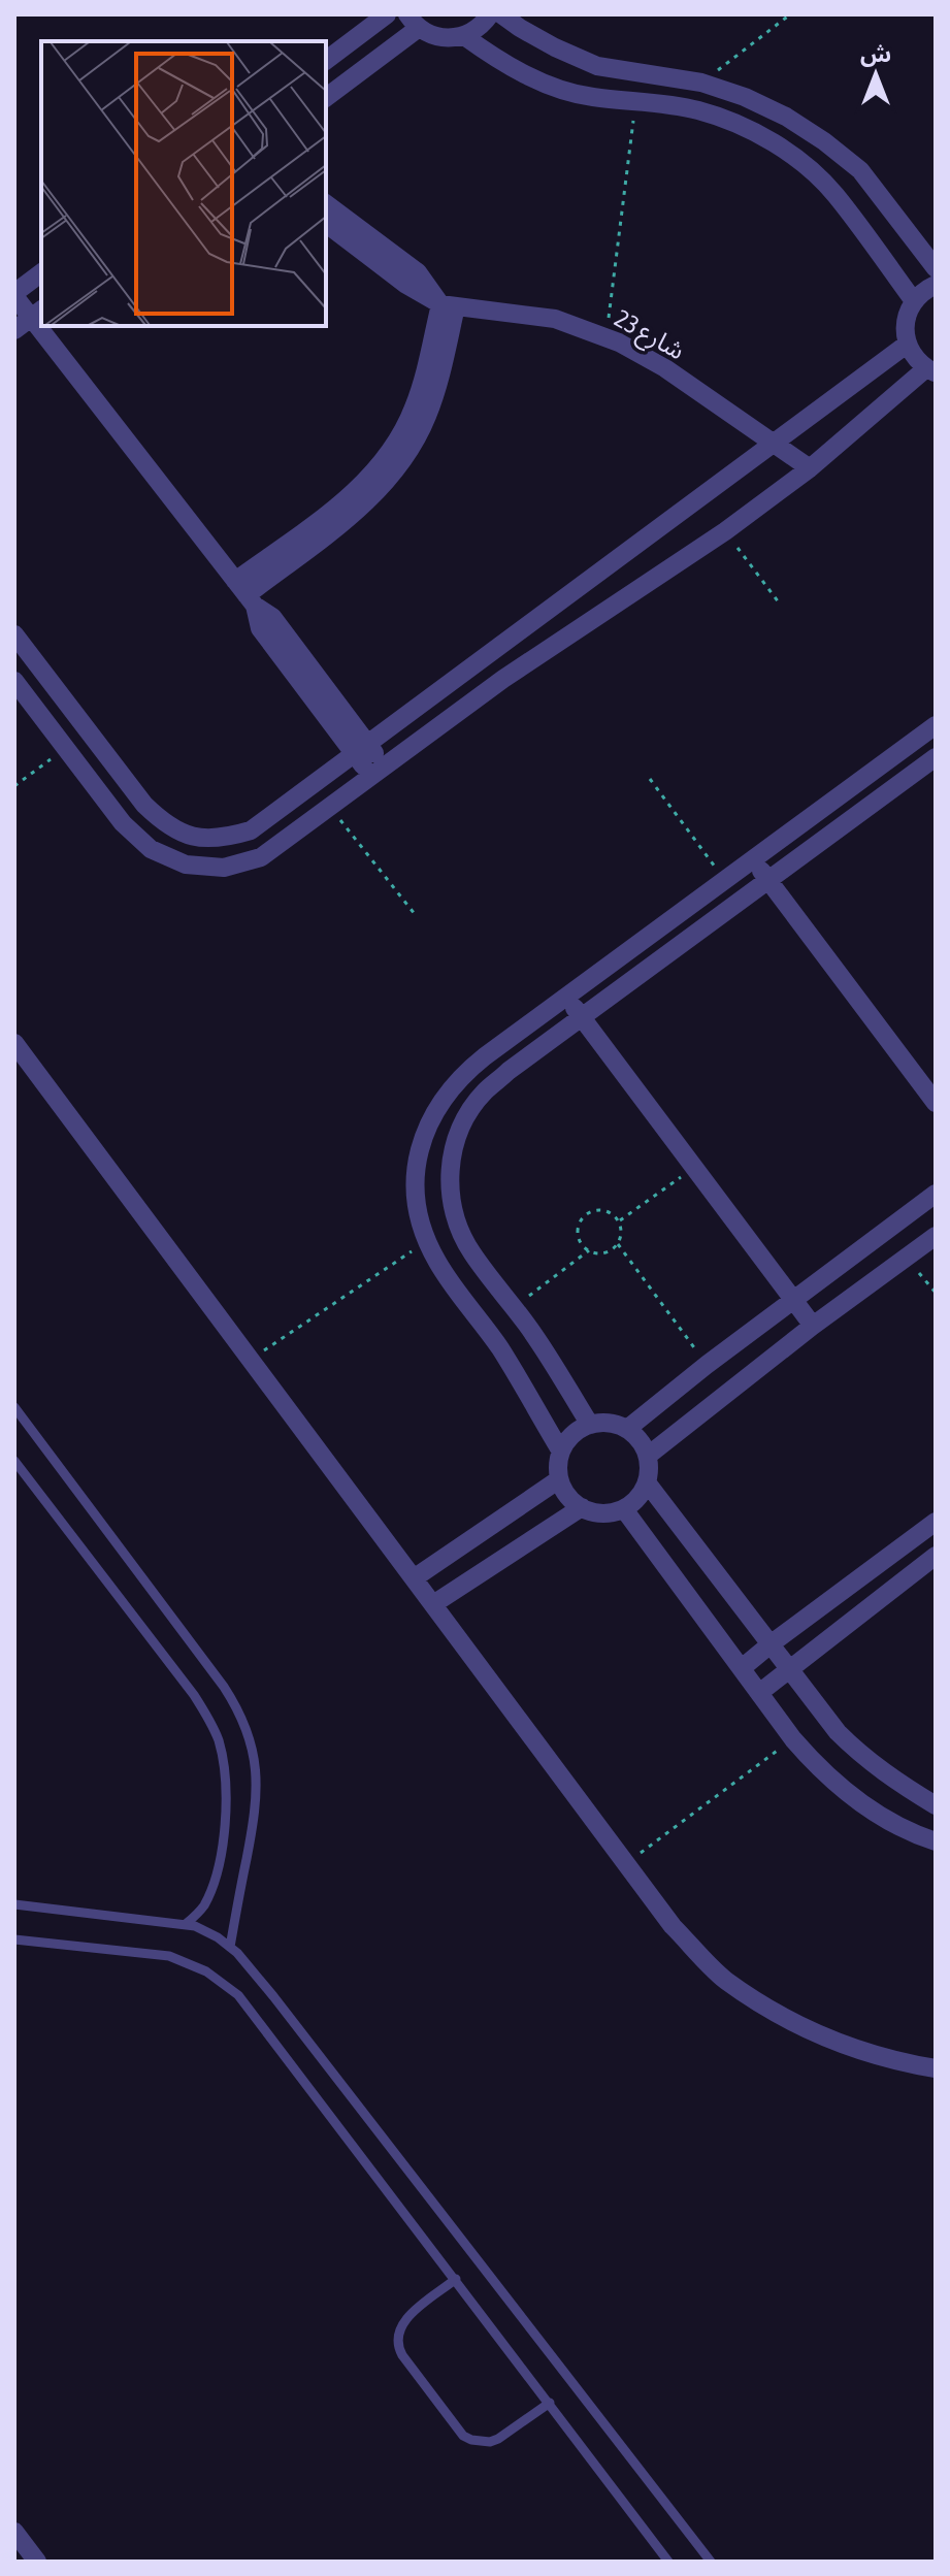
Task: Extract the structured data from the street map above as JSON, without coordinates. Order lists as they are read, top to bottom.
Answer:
{
  "streets": {
    "street": ["شارع 23"]
  },
  "north": "top"
}
